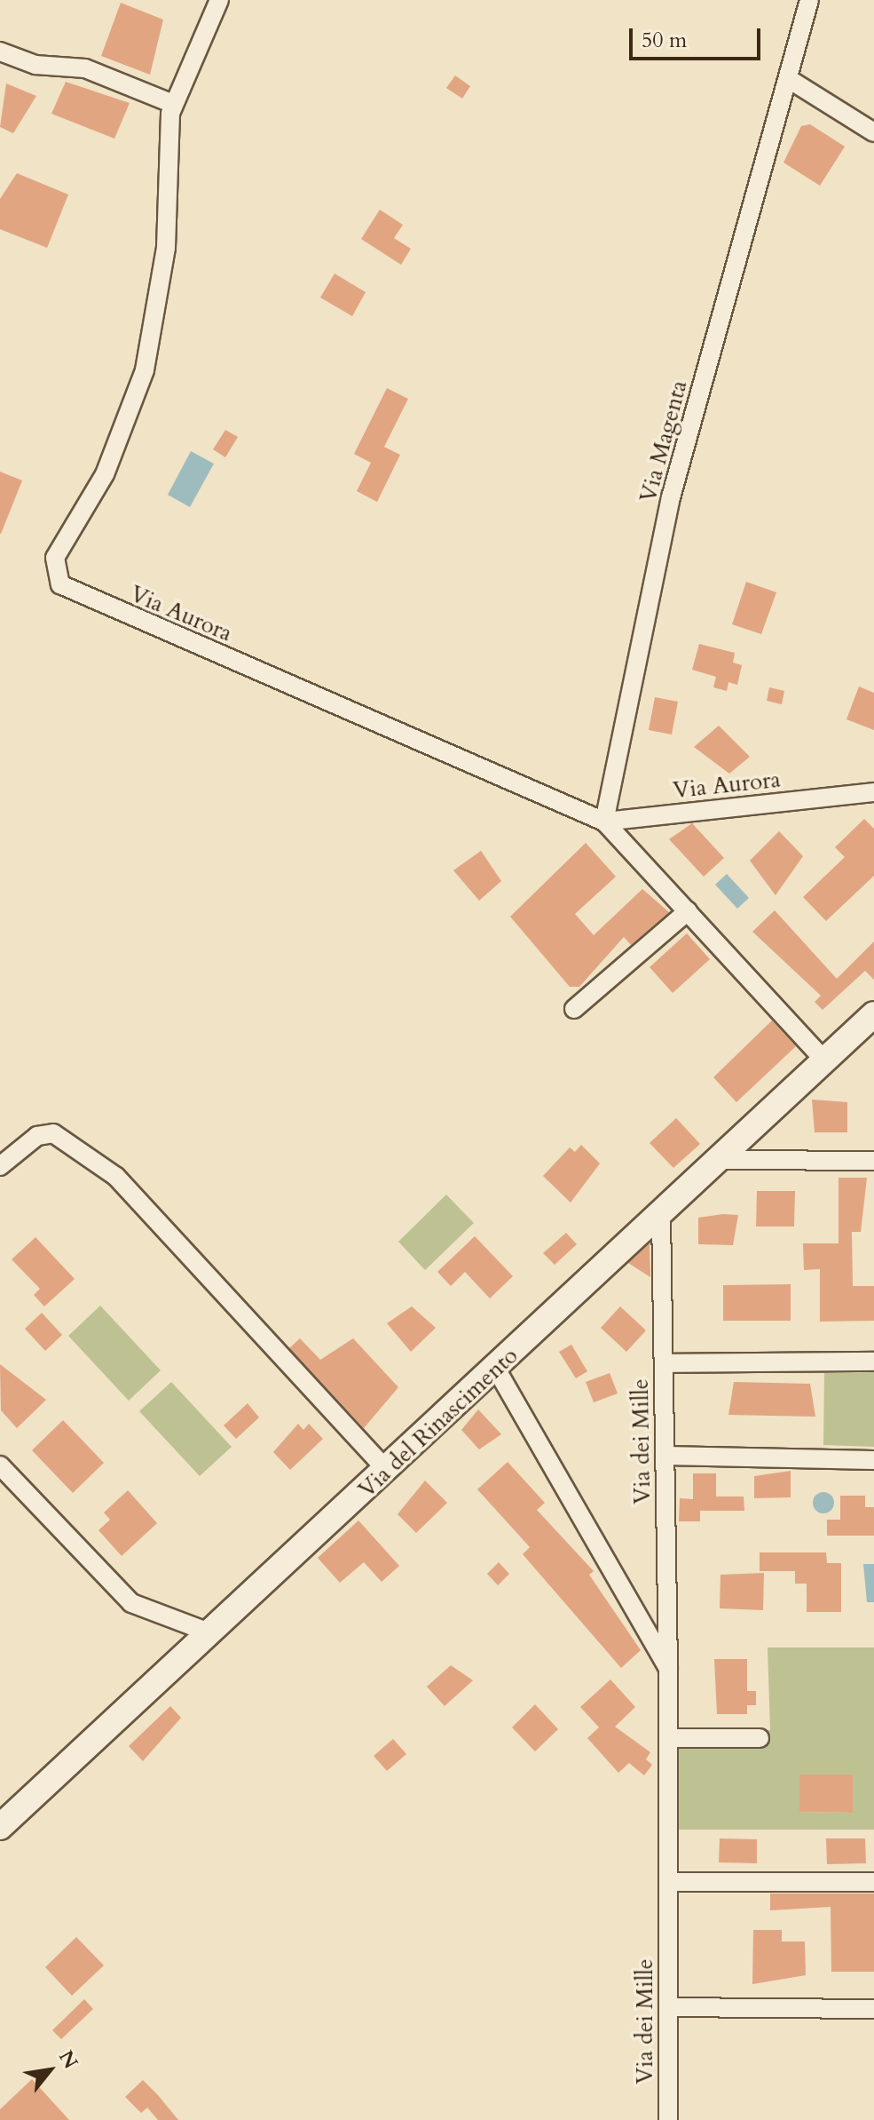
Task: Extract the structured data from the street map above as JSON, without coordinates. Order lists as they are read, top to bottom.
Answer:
{
  "streets": {
    "street": [
      "Via Magenta",
      "Via Aurora",
      "Via del Rinascimento",
      "Via dei Mille"
    ]
  },
  "crossings": [
    ["Via Magenta", "Via Aurora"],
    ["Via del Rinascimento", "Via dei Mille"]
  ],
  "scale_bar": "50 m",
  "north": "top right"
}
